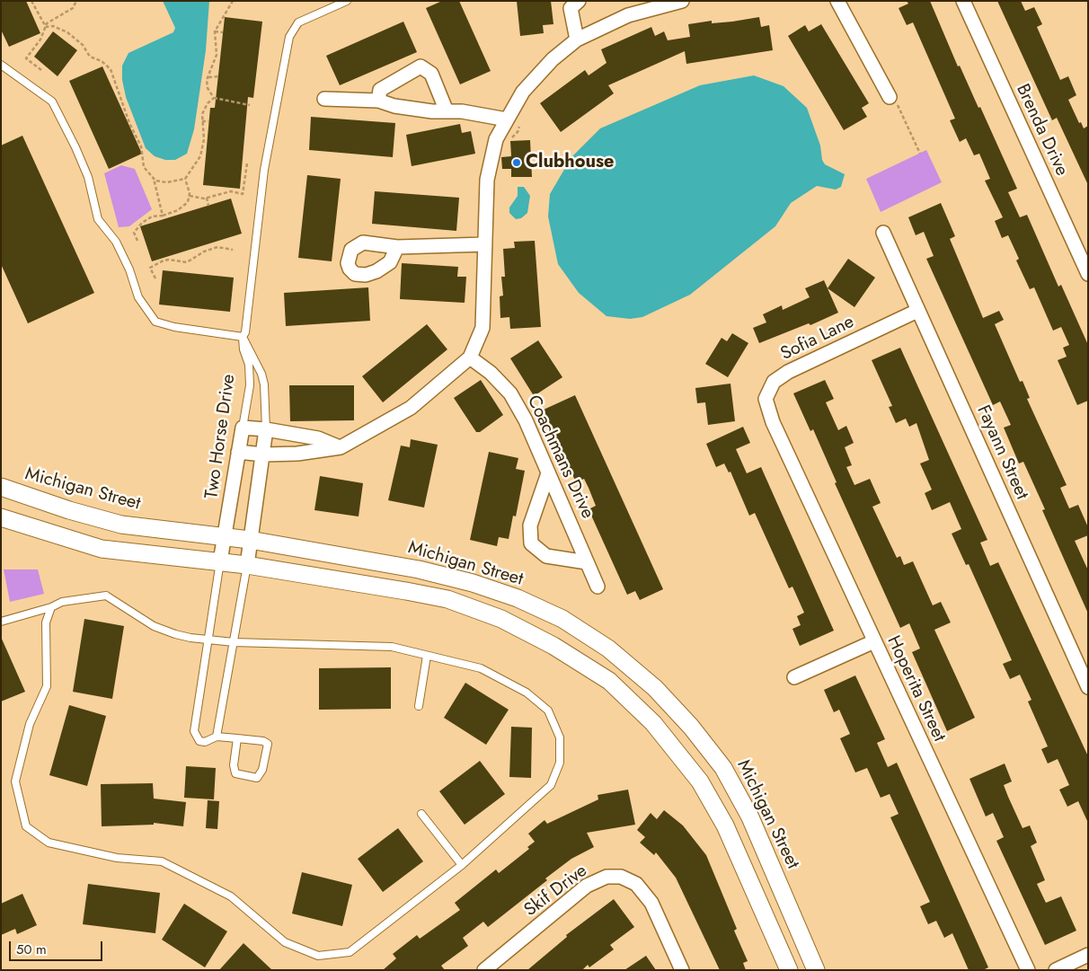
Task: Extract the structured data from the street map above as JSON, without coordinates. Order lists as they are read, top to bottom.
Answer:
{
  "streets": {
    "street": [
      "Brenda Drive",
      "Sofia Lane",
      "Two Horse Drive",
      "Fayann Street",
      "Coachmans Drive",
      "Michigan Street",
      "Hoperita Street",
      "Skif Drive"
    ]
  },
  "crossings": [
    ["Sofia Lane", "Fayann Street"],
    ["Sofia Lane", "Hoperita Street"],
    ["Two Horse Drive", "Michigan Street"]
  ],
  "places": ["Clubhouse"],
  "scale_bar": "50 m"
}
